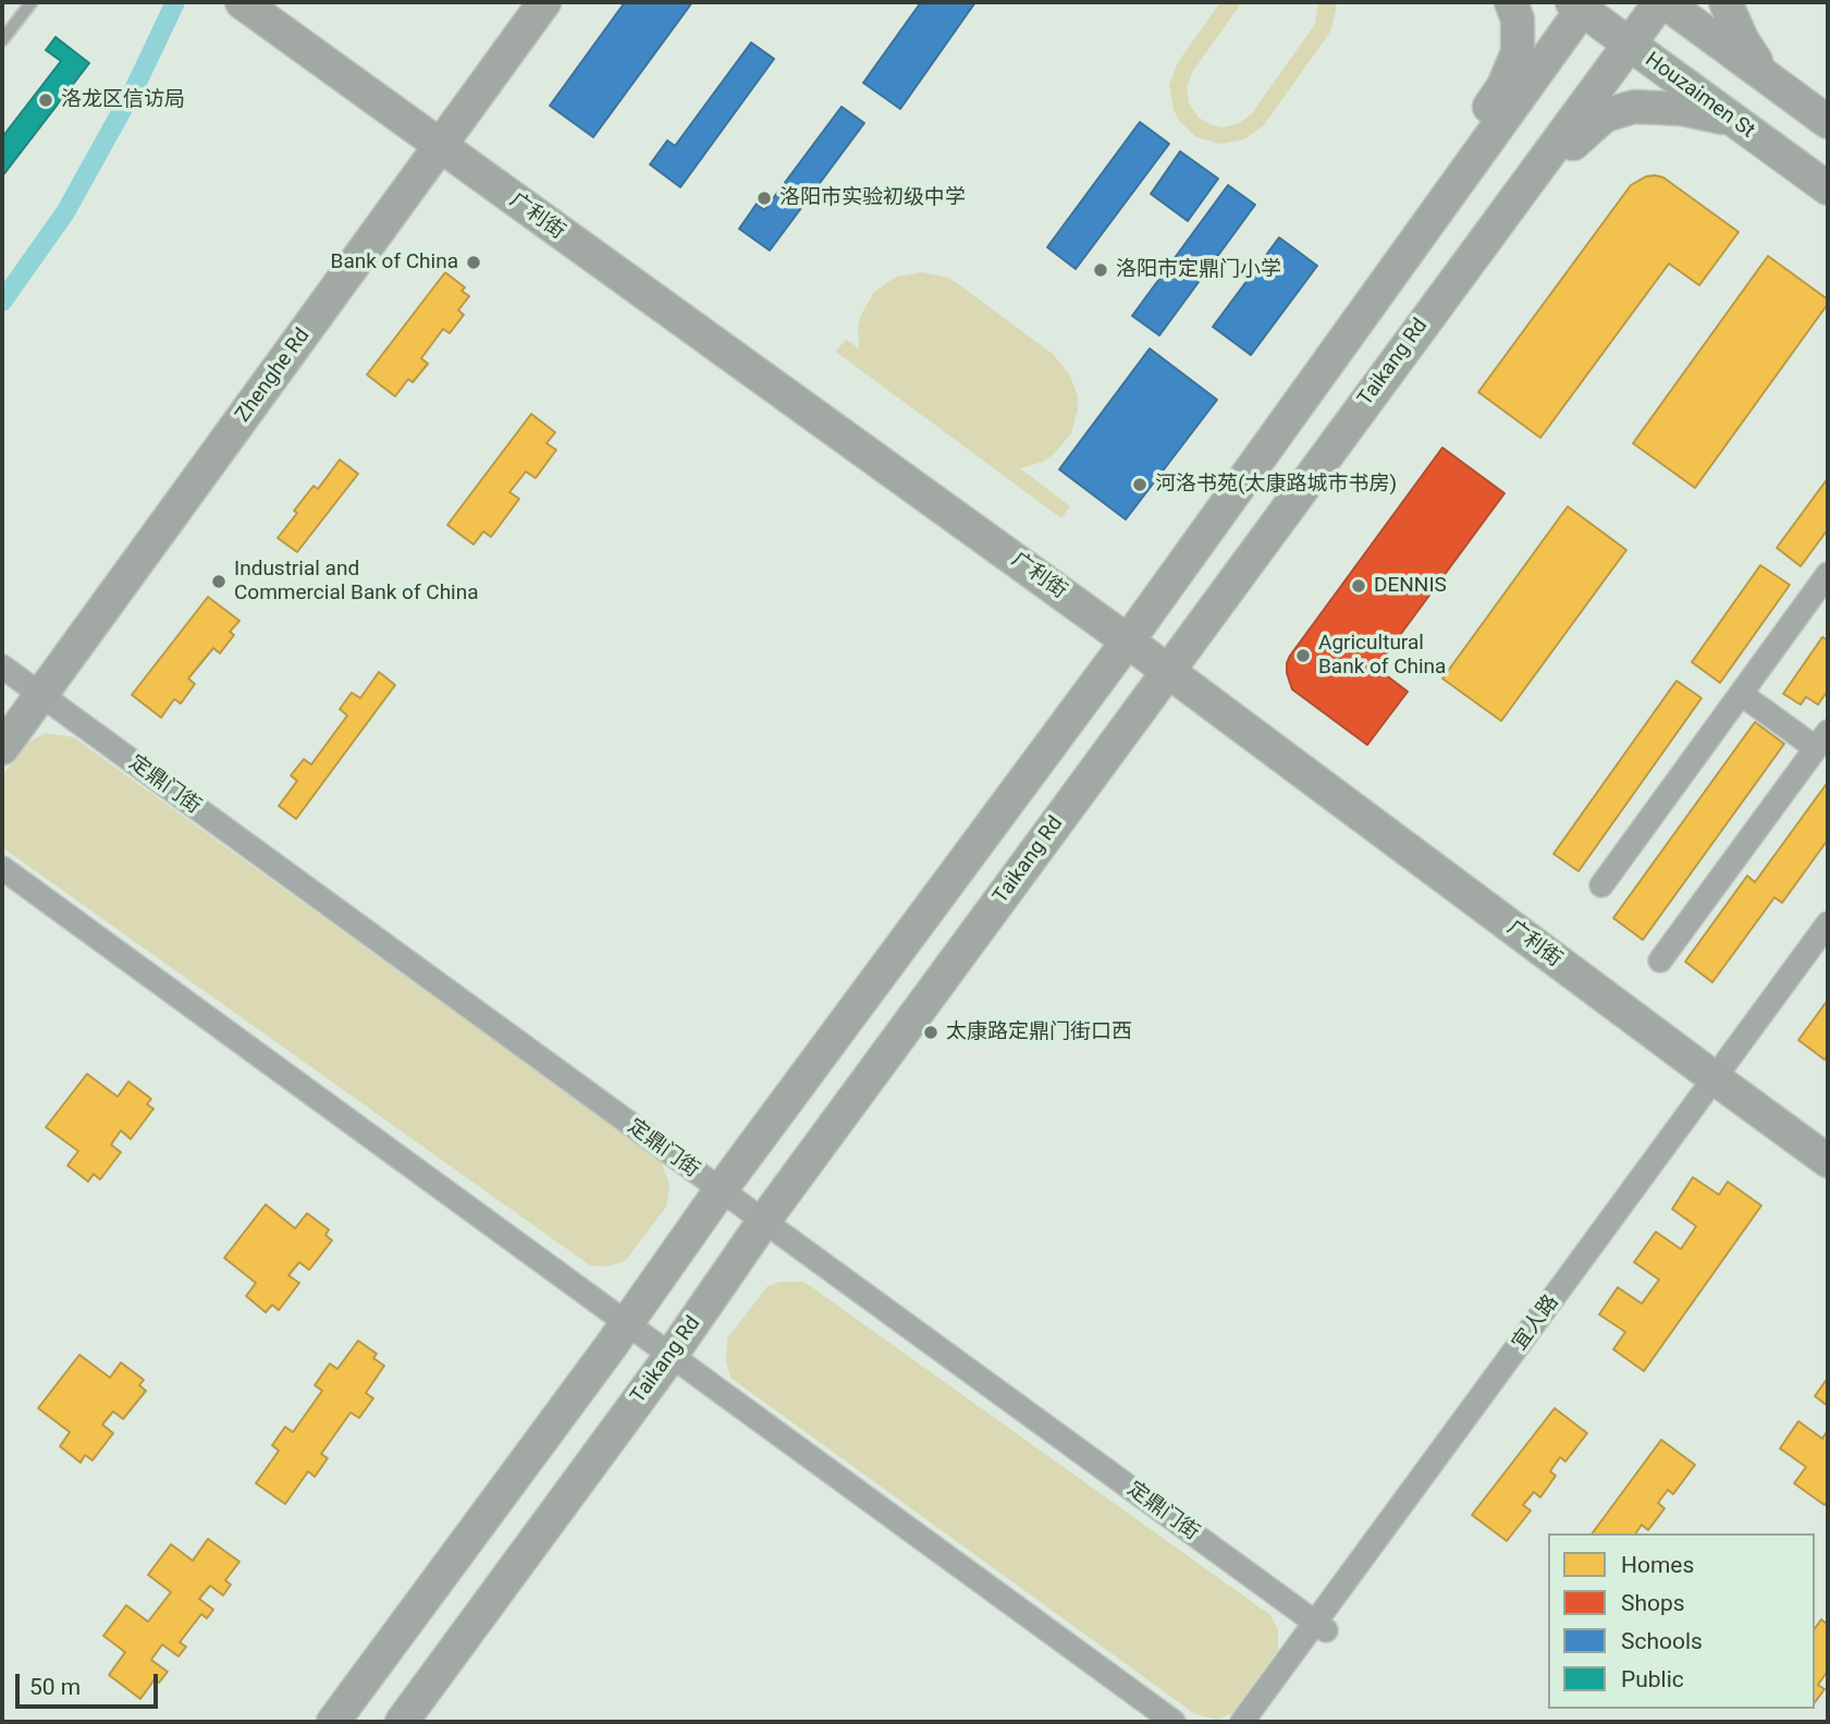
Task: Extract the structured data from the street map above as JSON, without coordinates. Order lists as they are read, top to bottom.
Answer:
{
  "streets": {
    "main road": [
      "Houzaimen St",
      "广利街",
      "Taikang Rd",
      "Zhenghe Rd"
    ],
    "street": ["定鼎门街", "宜人路"]
  },
  "crossings": [
    ["Houzaimen St", "Taikang Rd"],
    ["广利街", "Taikang Rd"],
    ["广利街", "Zhenghe Rd"],
    ["广利街", "宜人路"],
    ["Taikang Rd", "定鼎门街"],
    ["Zhenghe Rd", "定鼎门街"],
    ["定鼎门街", "宜人路"]
  ],
  "places": [
    "洛龙区信访局",
    "洛阳市实验初级中学",
    "Bank of China",
    "洛阳市定鼎门小学",
    "河洛书苑(太康路城市书房)",
    "Industrial and Commercial Bank of China",
    "DENNIS",
    "Agricultural Bank of China",
    "太康路定鼎门街口西"
  ],
  "legend": [
    "Homes",
    "Shops",
    "Schools",
    "Public"
  ],
  "scale_bar": "50 m"
}
